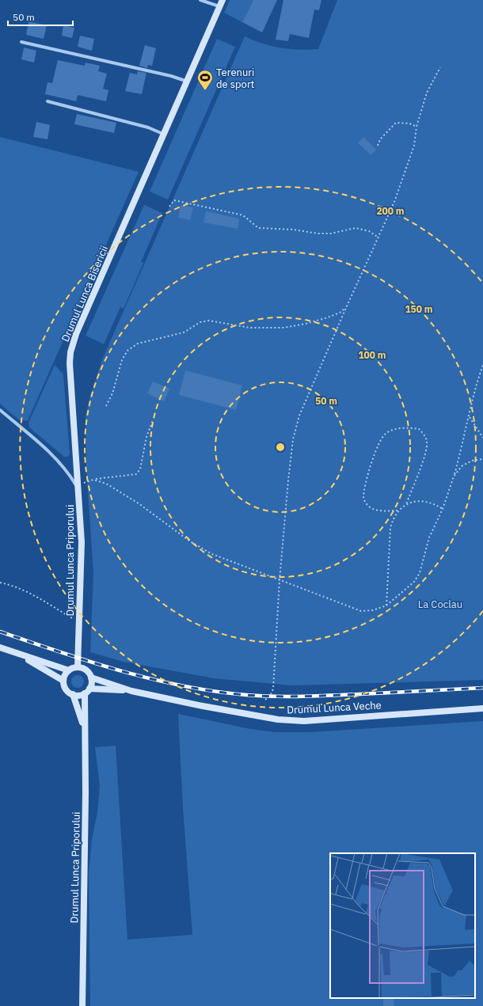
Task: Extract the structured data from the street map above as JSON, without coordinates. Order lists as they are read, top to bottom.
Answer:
{
  "streets": {
    "street": ["Drumul Lunca Bisericii", "Drumul Lunca Priporului", "Drumul Lunca Veche"]
  },
  "crossings": [
    ["Drumul Lunca Bisericii", "Drumul Lunca Priporului"],
    ["Drumul Lunca Priporului", "Drumul Lunca Veche"]
  ],
  "parks": ["La Coclau"],
  "places": {
    "sports": ["Terenuri de sport"]
  },
  "scale_bar": "50 m",
  "rings": [
    "200 m",
    "150 m",
    "100 m",
    "50 m"
  ]
}
